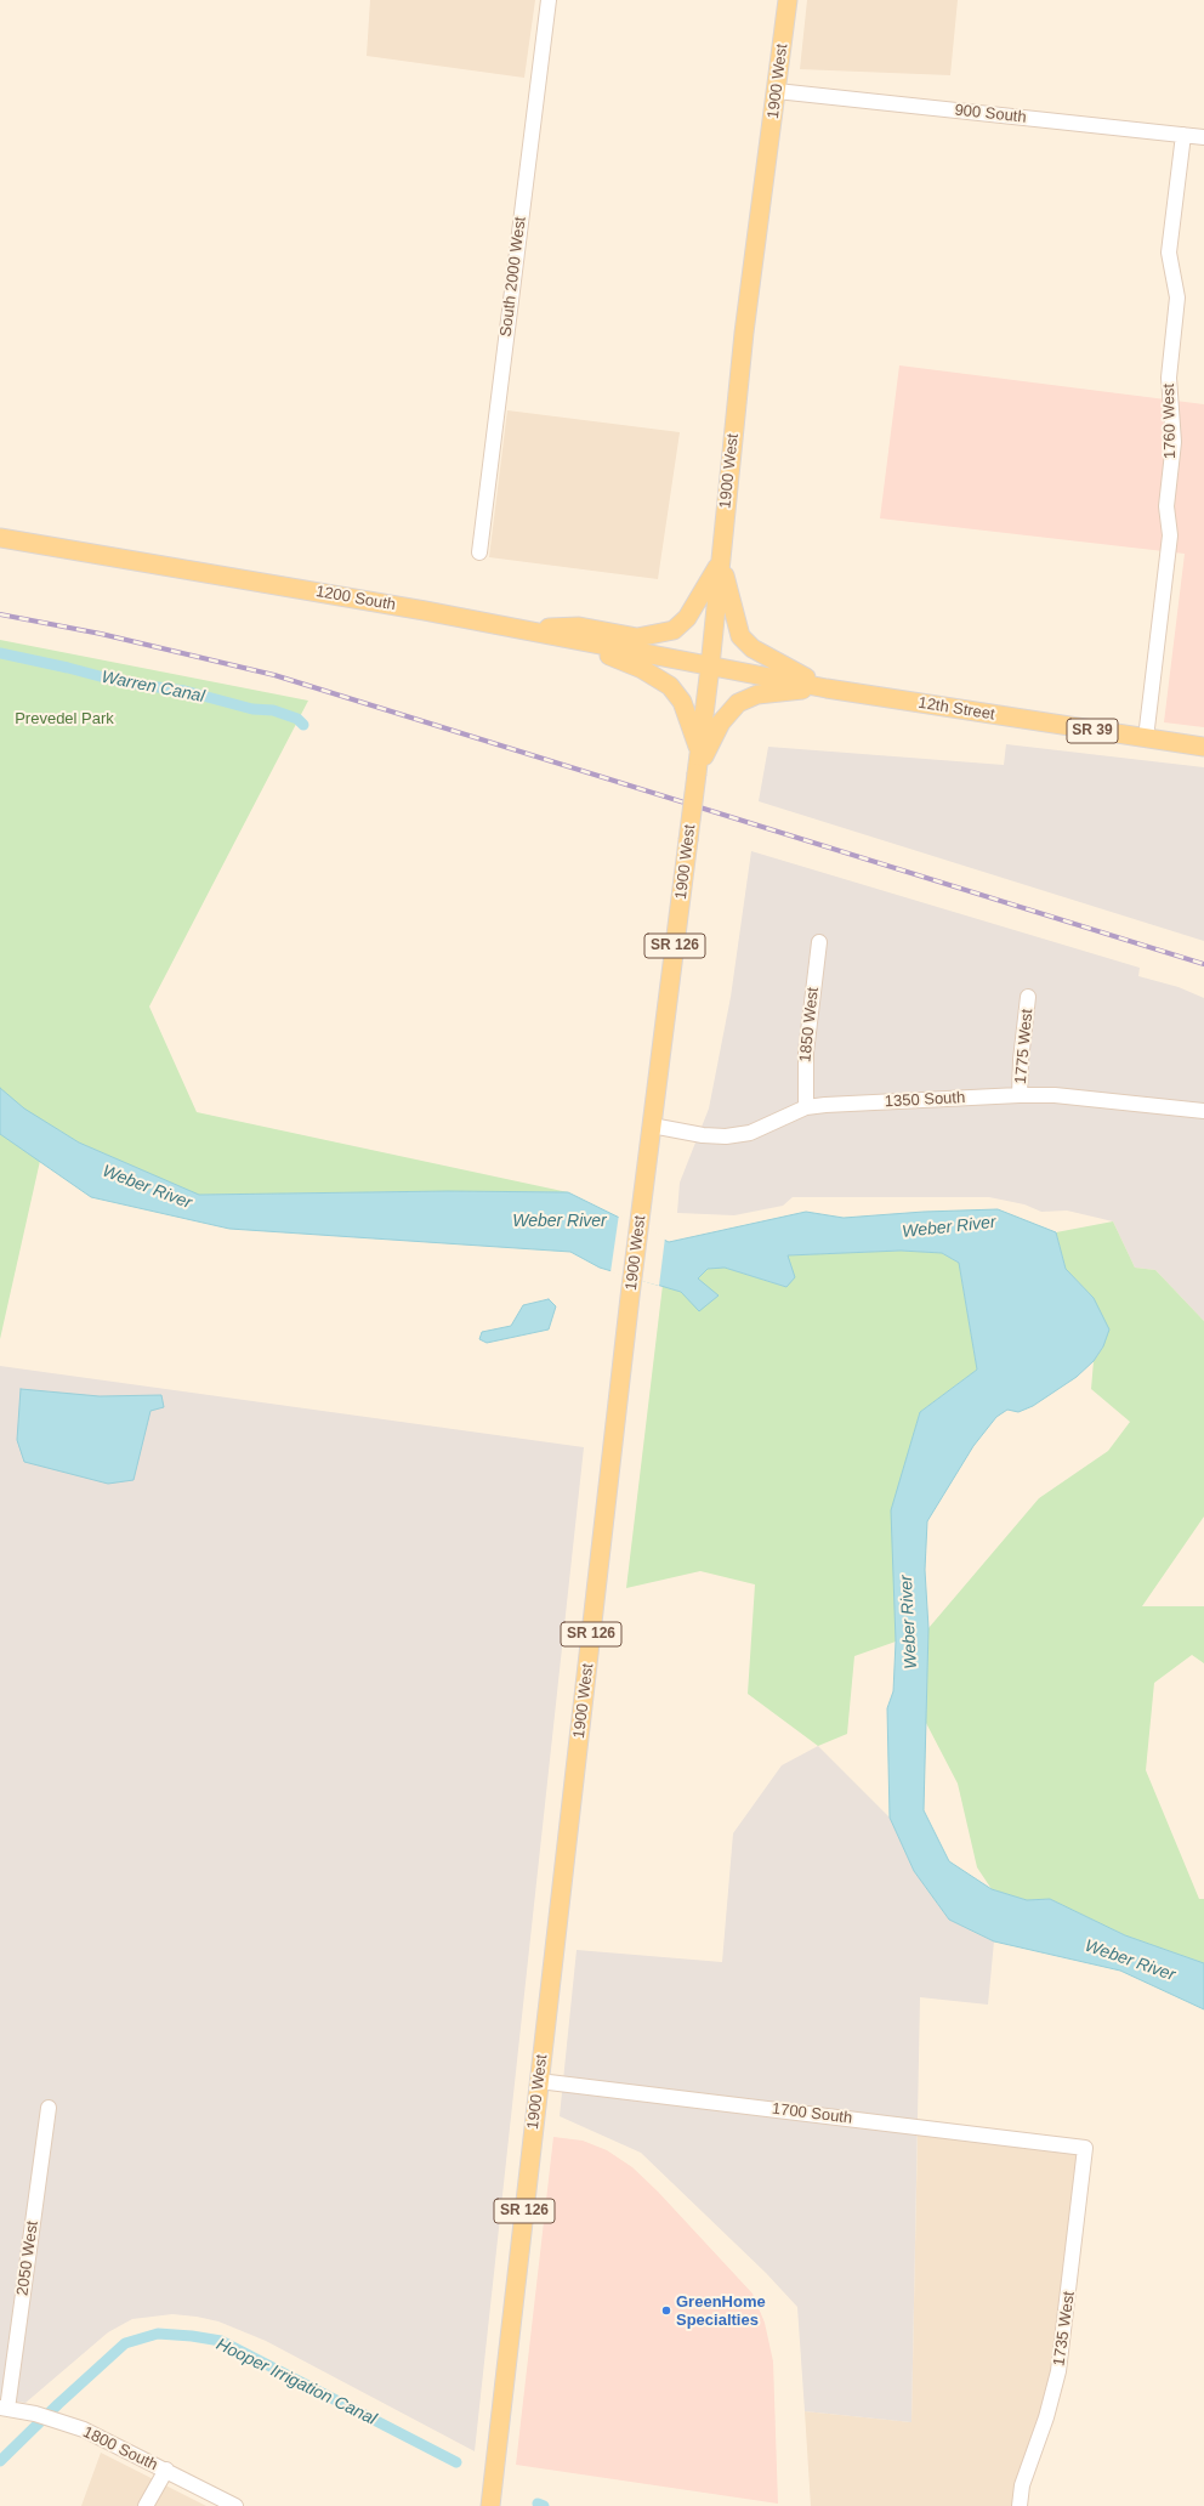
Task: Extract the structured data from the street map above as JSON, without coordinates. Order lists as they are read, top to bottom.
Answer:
{
  "streets": {
    "main road": [
      "1900 West",
      "1200 South",
      "12th Street",
      "SR 39",
      "SR 126"
    ],
    "street": [
      "900 South",
      "South 2000 West",
      "1760 West",
      "1850 West",
      "1775 West",
      "1350 South",
      "1700 South",
      "2050 West",
      "1735 West",
      "1800 South"
    ]
  },
  "crossings": [
    ["1900 West", "900 South"],
    ["1900 West", "1200 South"],
    ["1900 West", "12th Street"],
    ["1900 West", "1350 South"],
    ["1900 West", "1700 South"],
    ["900 South", "1760 West"],
    ["1760 West", "12th Street"],
    ["1200 South", "12th Street"],
    ["1850 West", "1350 South"],
    ["1775 West", "1350 South"],
    ["1700 South", "1735 West"],
    ["2050 West", "1800 South"]
  ],
  "water": ["Warren Canal", "Weber River", "Hooper Irrigation Canal"],
  "parks": ["Prevedel Park"],
  "places": ["GreenHome Specialties"]
}
